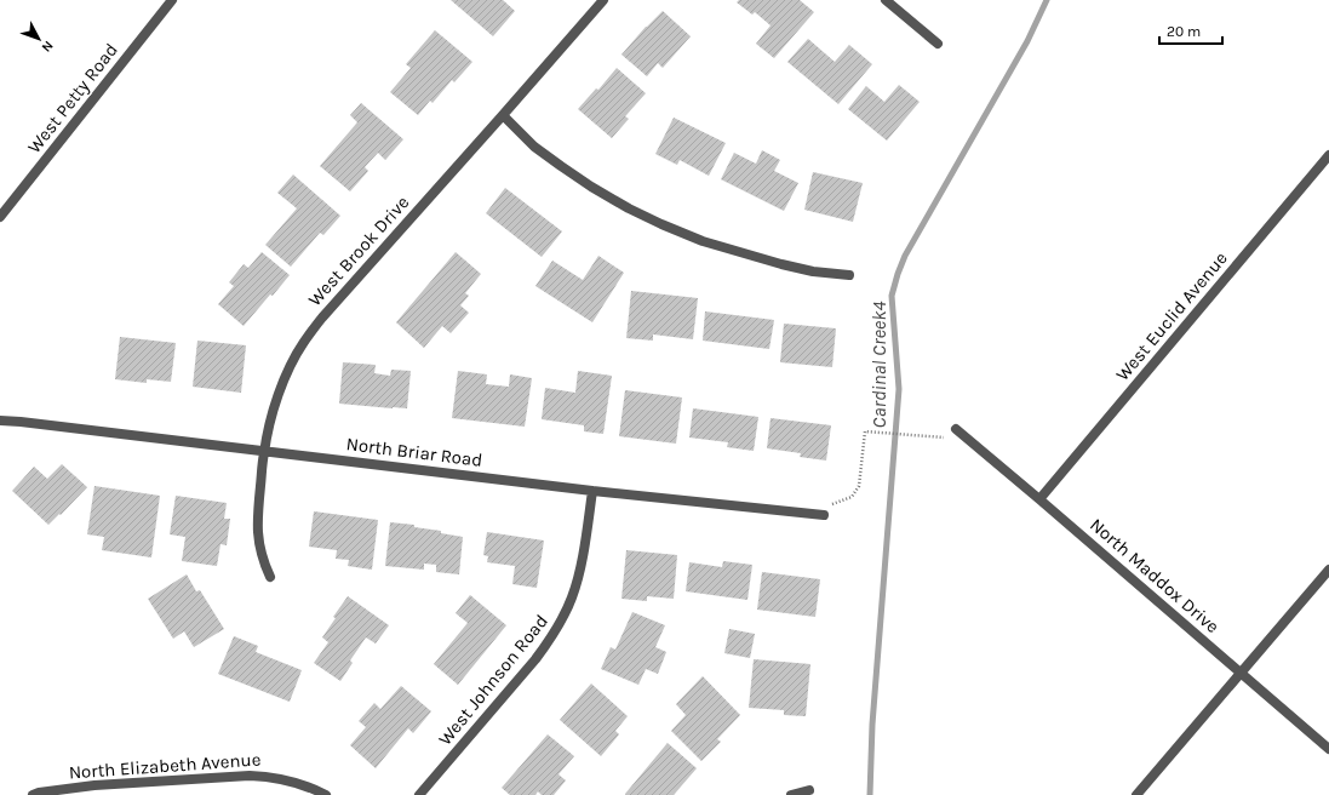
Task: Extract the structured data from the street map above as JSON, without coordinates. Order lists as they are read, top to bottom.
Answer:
{
  "streets": {
    "street": [
      "West Petty Road",
      "West Brook Drive",
      "West Euclid Avenue",
      "North Briar Road",
      "North Maddox Drive",
      "West Johnson Road",
      "North Elizabeth Avenue"
    ]
  },
  "crossings": [
    ["West Brook Drive", "North Briar Road"],
    ["West Euclid Avenue", "North Maddox Drive"],
    ["North Briar Road", "West Johnson Road"]
  ],
  "water": ["Cardinal Creek4"],
  "scale_bar": "20 m",
  "north": "bottom right"
}
